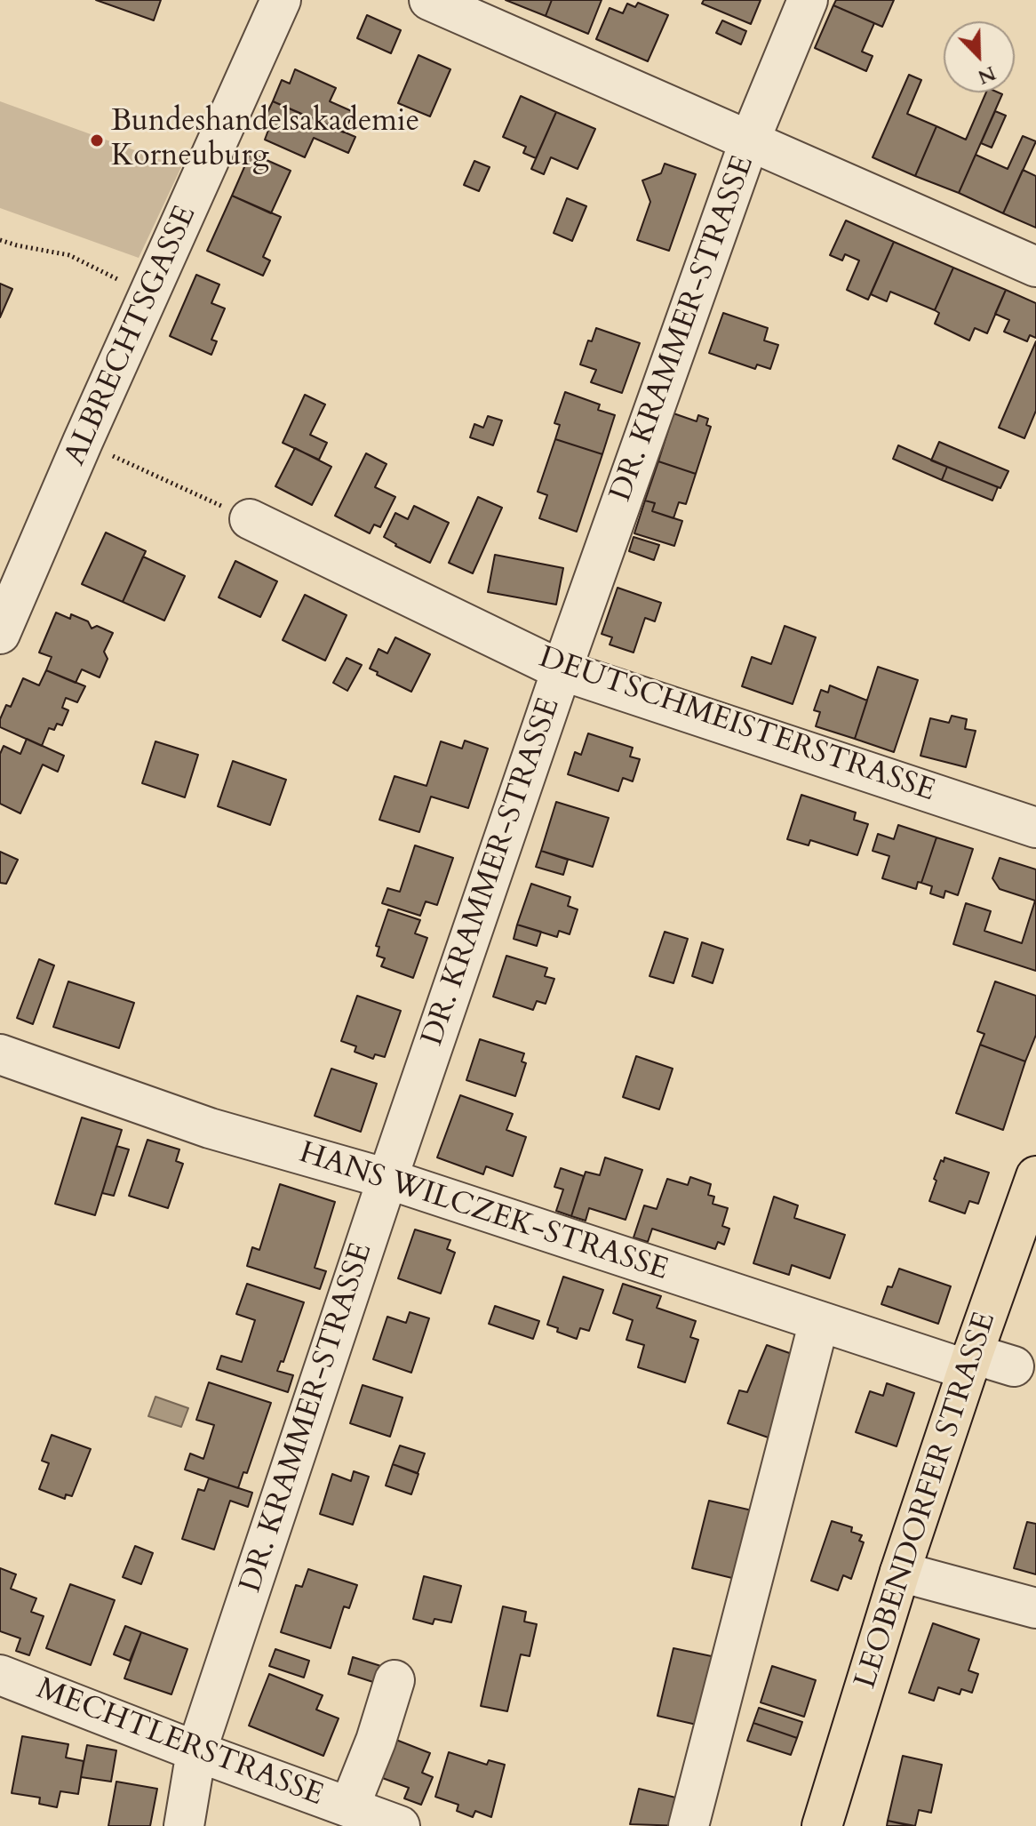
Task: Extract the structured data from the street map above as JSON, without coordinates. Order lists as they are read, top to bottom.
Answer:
{
  "streets": {
    "main road": ["LEOBENDORFER STRASSE"],
    "street": [
      "DR. KRAMMER-STRASSE",
      "ALBRECHTSGASSE",
      "DEUTSCHMEISTERSTRASSE",
      "HANS WILCZEK-STRASSE",
      "MECHTLERSTRASSE"
    ]
  },
  "crossings": [
    ["DR. KRAMMER-STRASSE", "DEUTSCHMEISTERSTRASSE"],
    ["DR. KRAMMER-STRASSE", "HANS WILCZEK-STRASSE"],
    ["DR. KRAMMER-STRASSE", "MECHTLERSTRASSE"],
    ["HANS WILCZEK-STRASSE", "LEOBENDORFER STRASSE"]
  ],
  "places": ["Bundeshandelsakademie Korneuburg"],
  "north": "bottom right"
}
